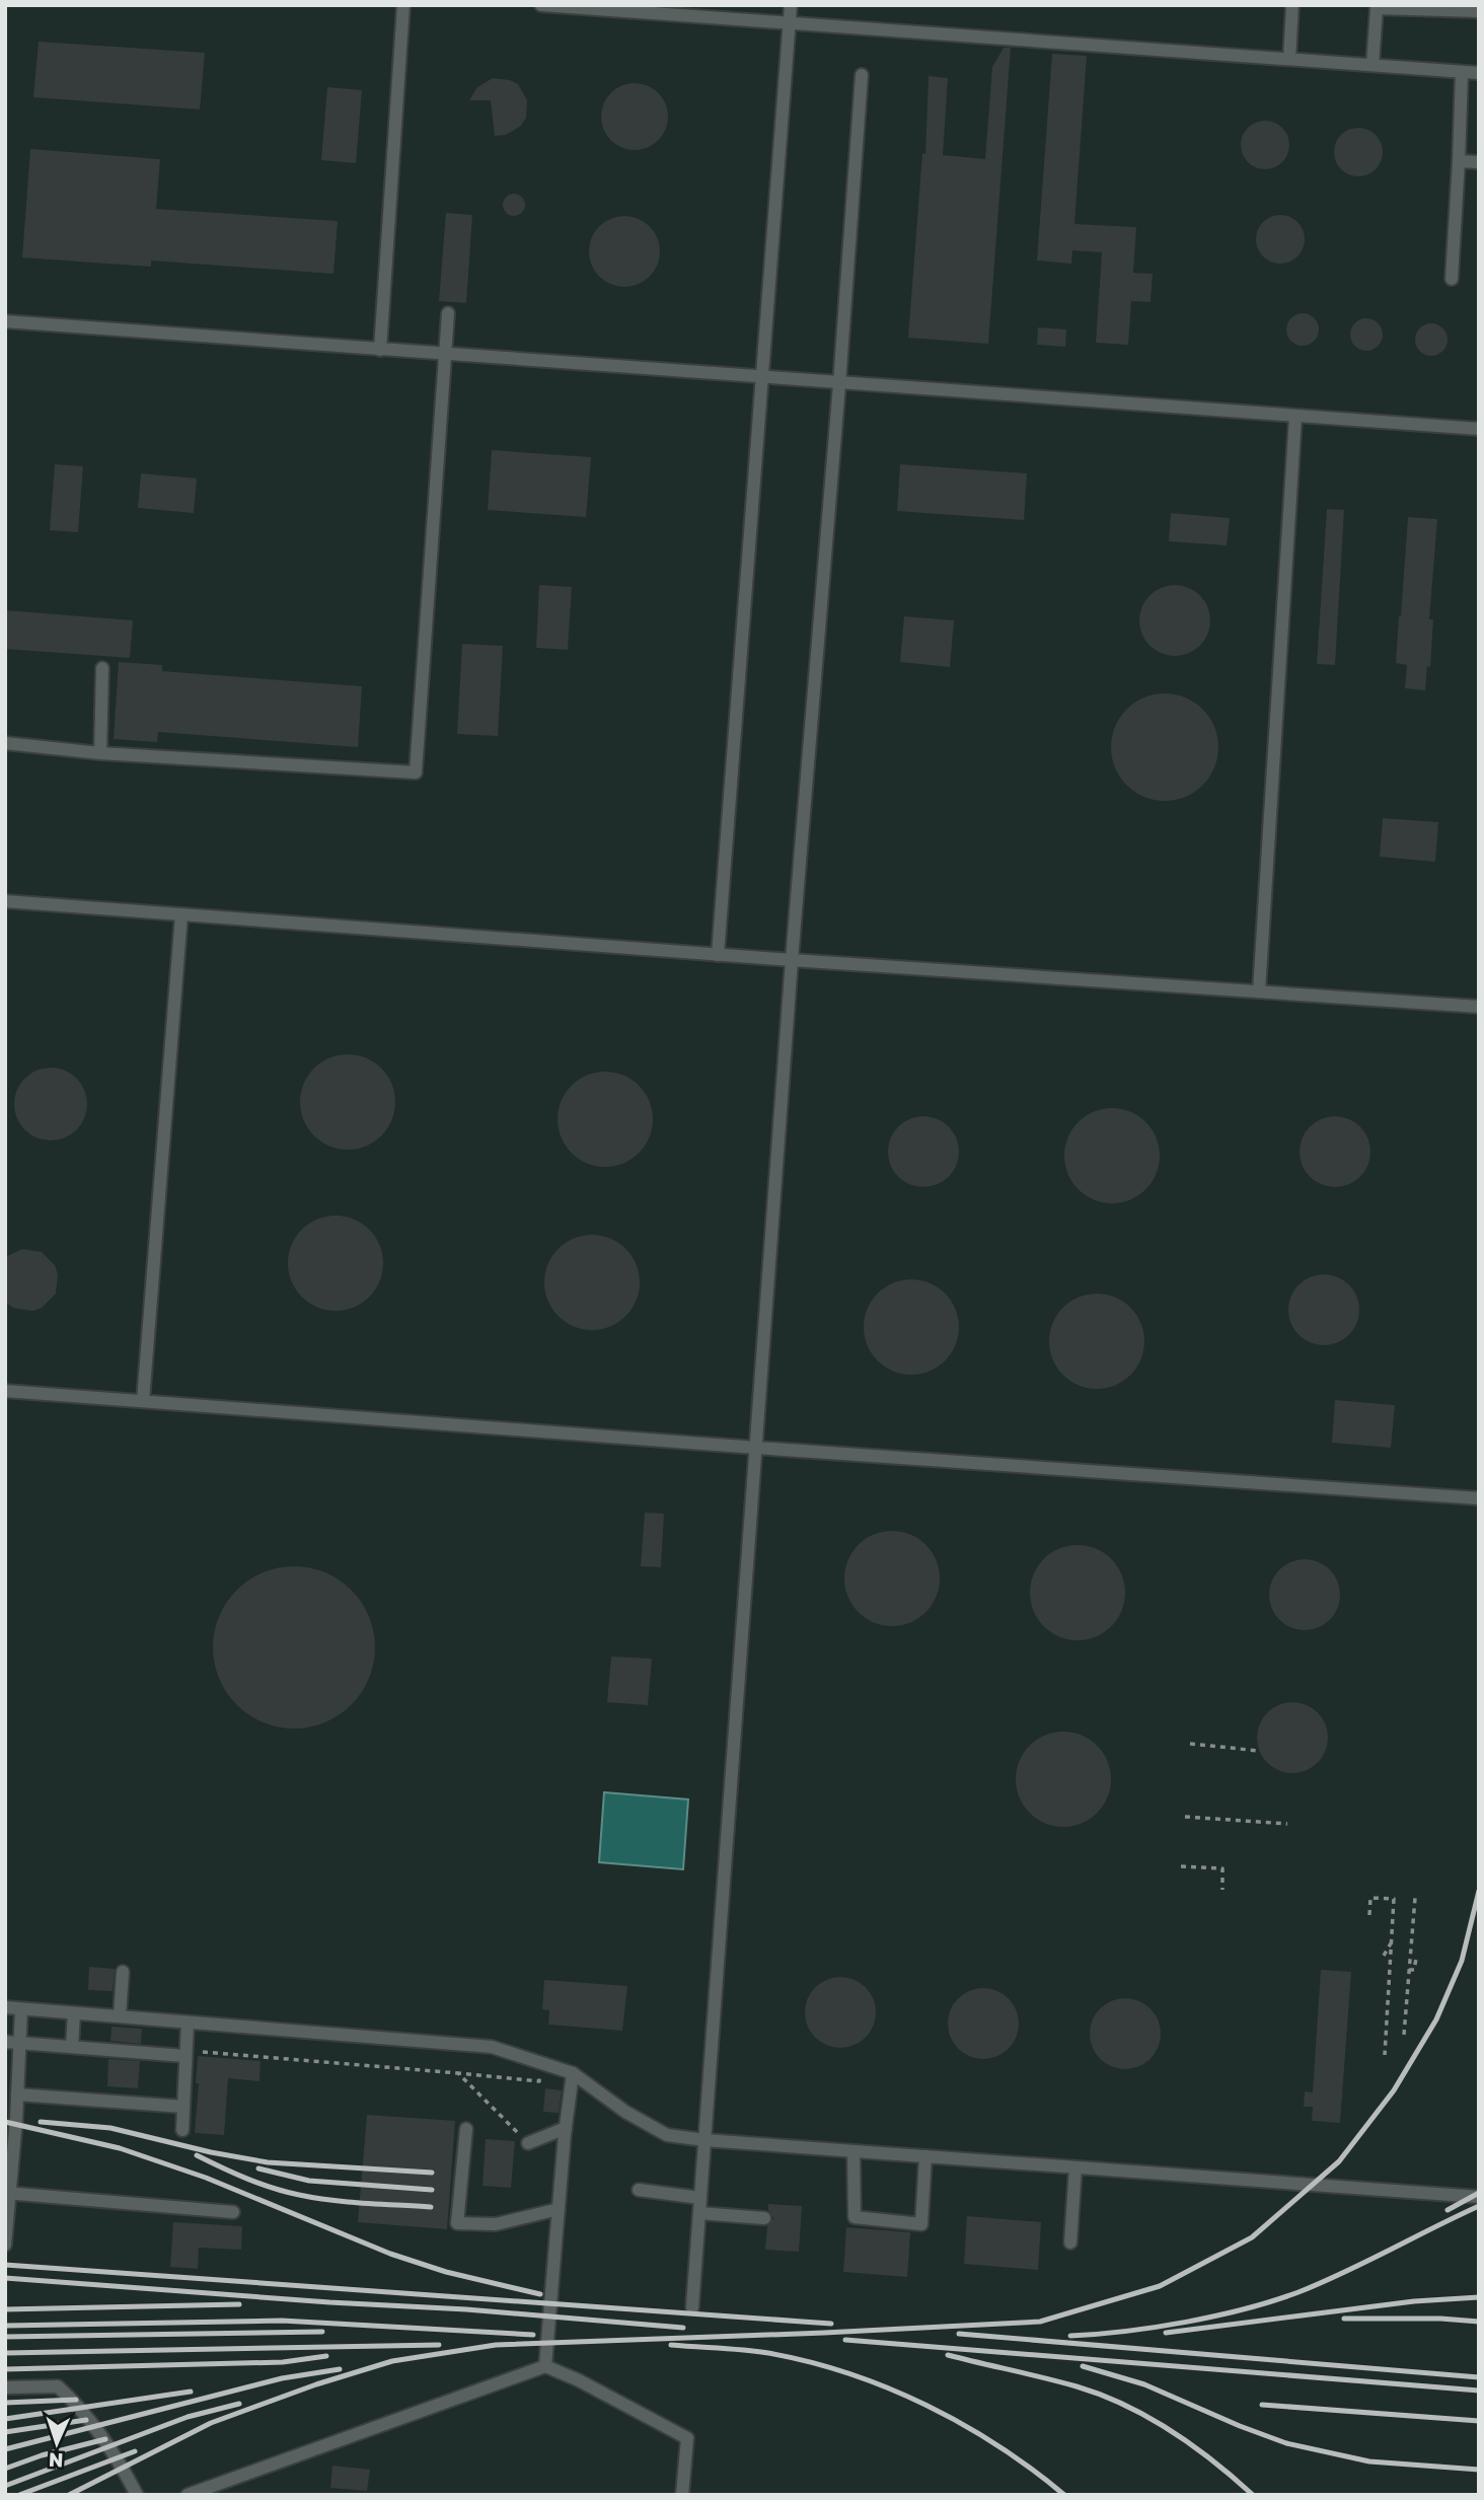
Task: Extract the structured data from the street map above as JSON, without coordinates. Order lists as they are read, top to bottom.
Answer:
{
  "north": "bottom"
}
